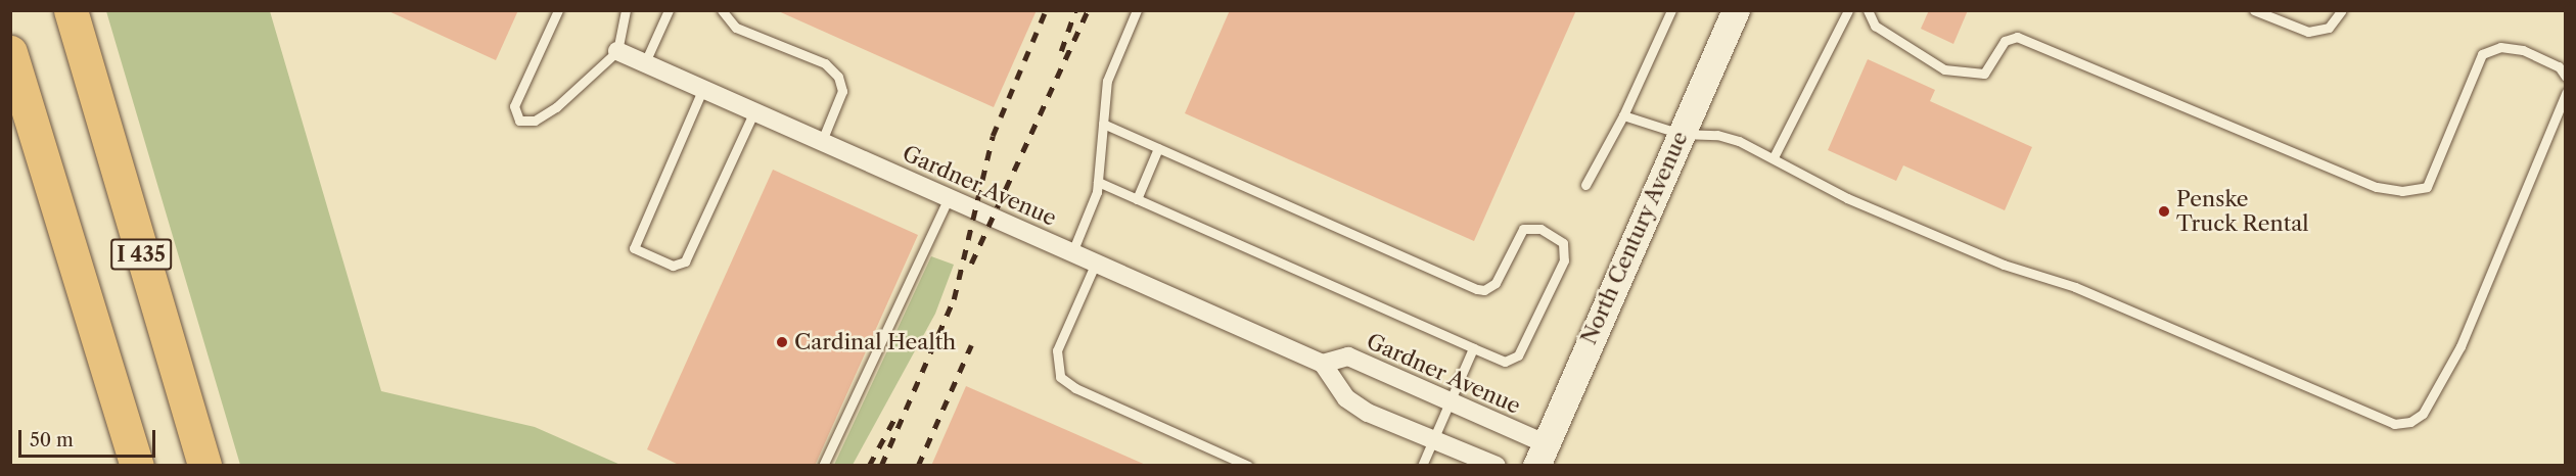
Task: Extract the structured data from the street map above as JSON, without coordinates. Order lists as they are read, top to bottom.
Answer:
{
  "streets": {
    "highway": ["I 435"],
    "street": ["Gardner Avenue", "North Century Avenue"]
  },
  "crossings": [
    ["Gardner Avenue", "North Century Avenue"]
  ],
  "places": ["Penske Truck Rental", "Cardinal Health"],
  "scale_bar": "50 m"
}
